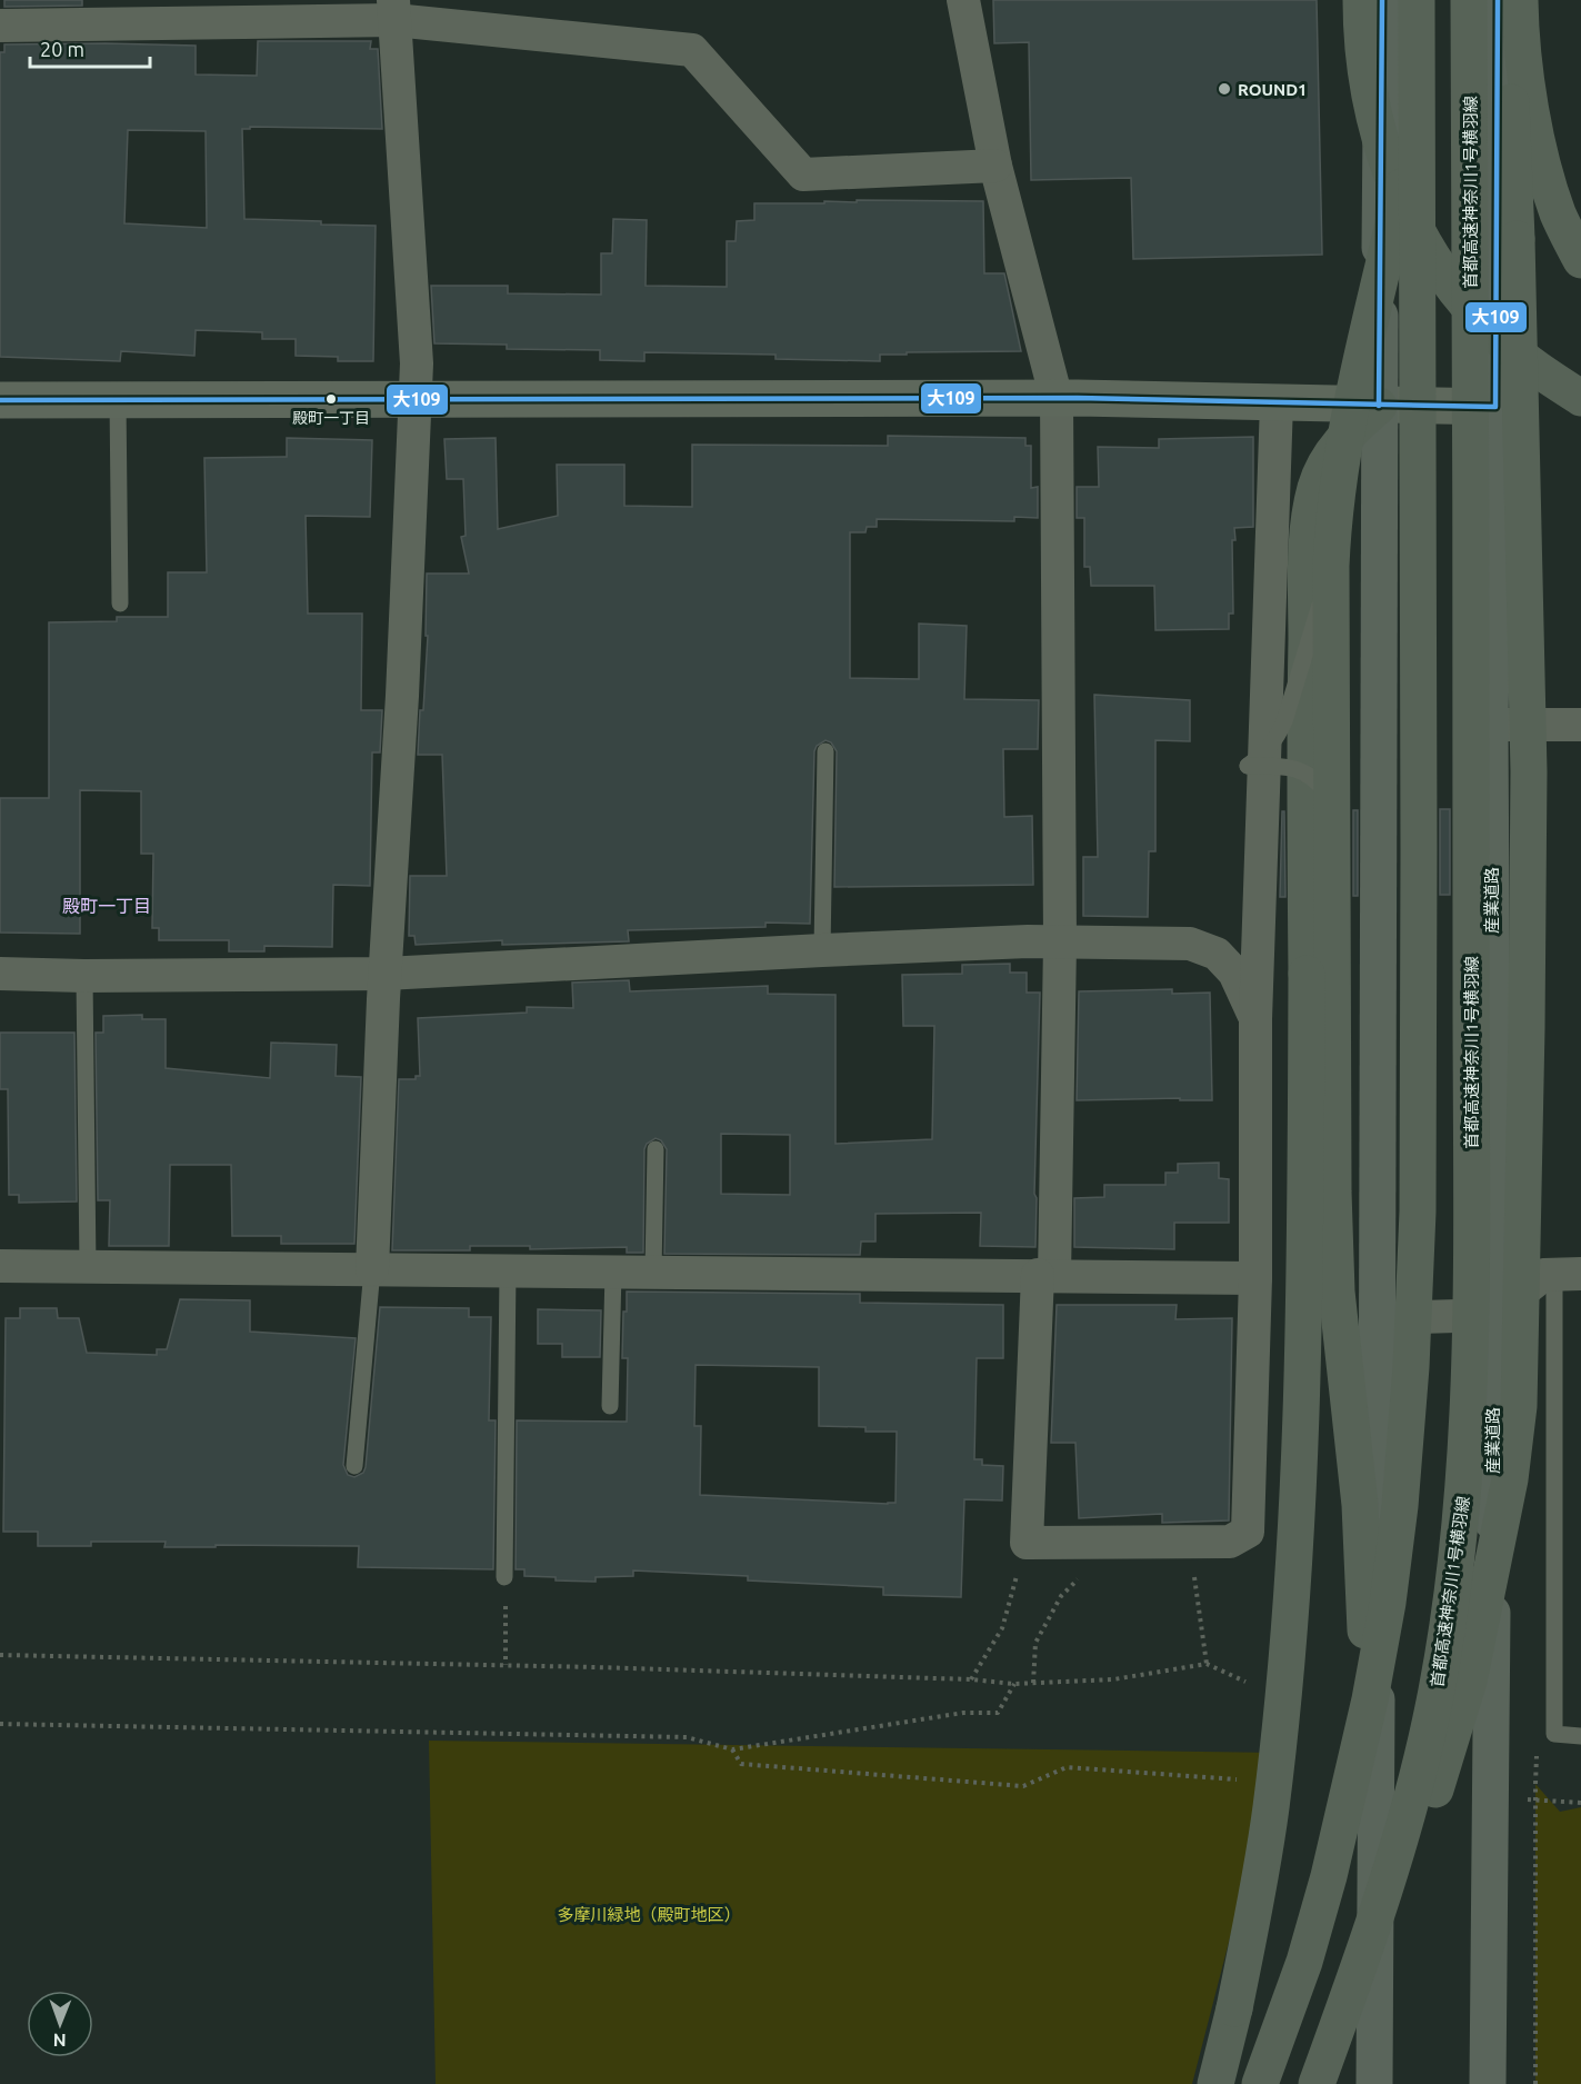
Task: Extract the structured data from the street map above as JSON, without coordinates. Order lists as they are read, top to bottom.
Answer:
{
  "streets": {
    "highway": ["首都高速神奈川1号横羽線"],
    "main road": ["産業道路"]
  },
  "districts": ["殿町一丁目"],
  "parks": ["多摩川緑地（殿町地区）"],
  "places": ["ROUND1", "殿町一丁目"],
  "lines": ["transit line 大109"],
  "scale_bar": "20 m",
  "north": "bottom"
}
